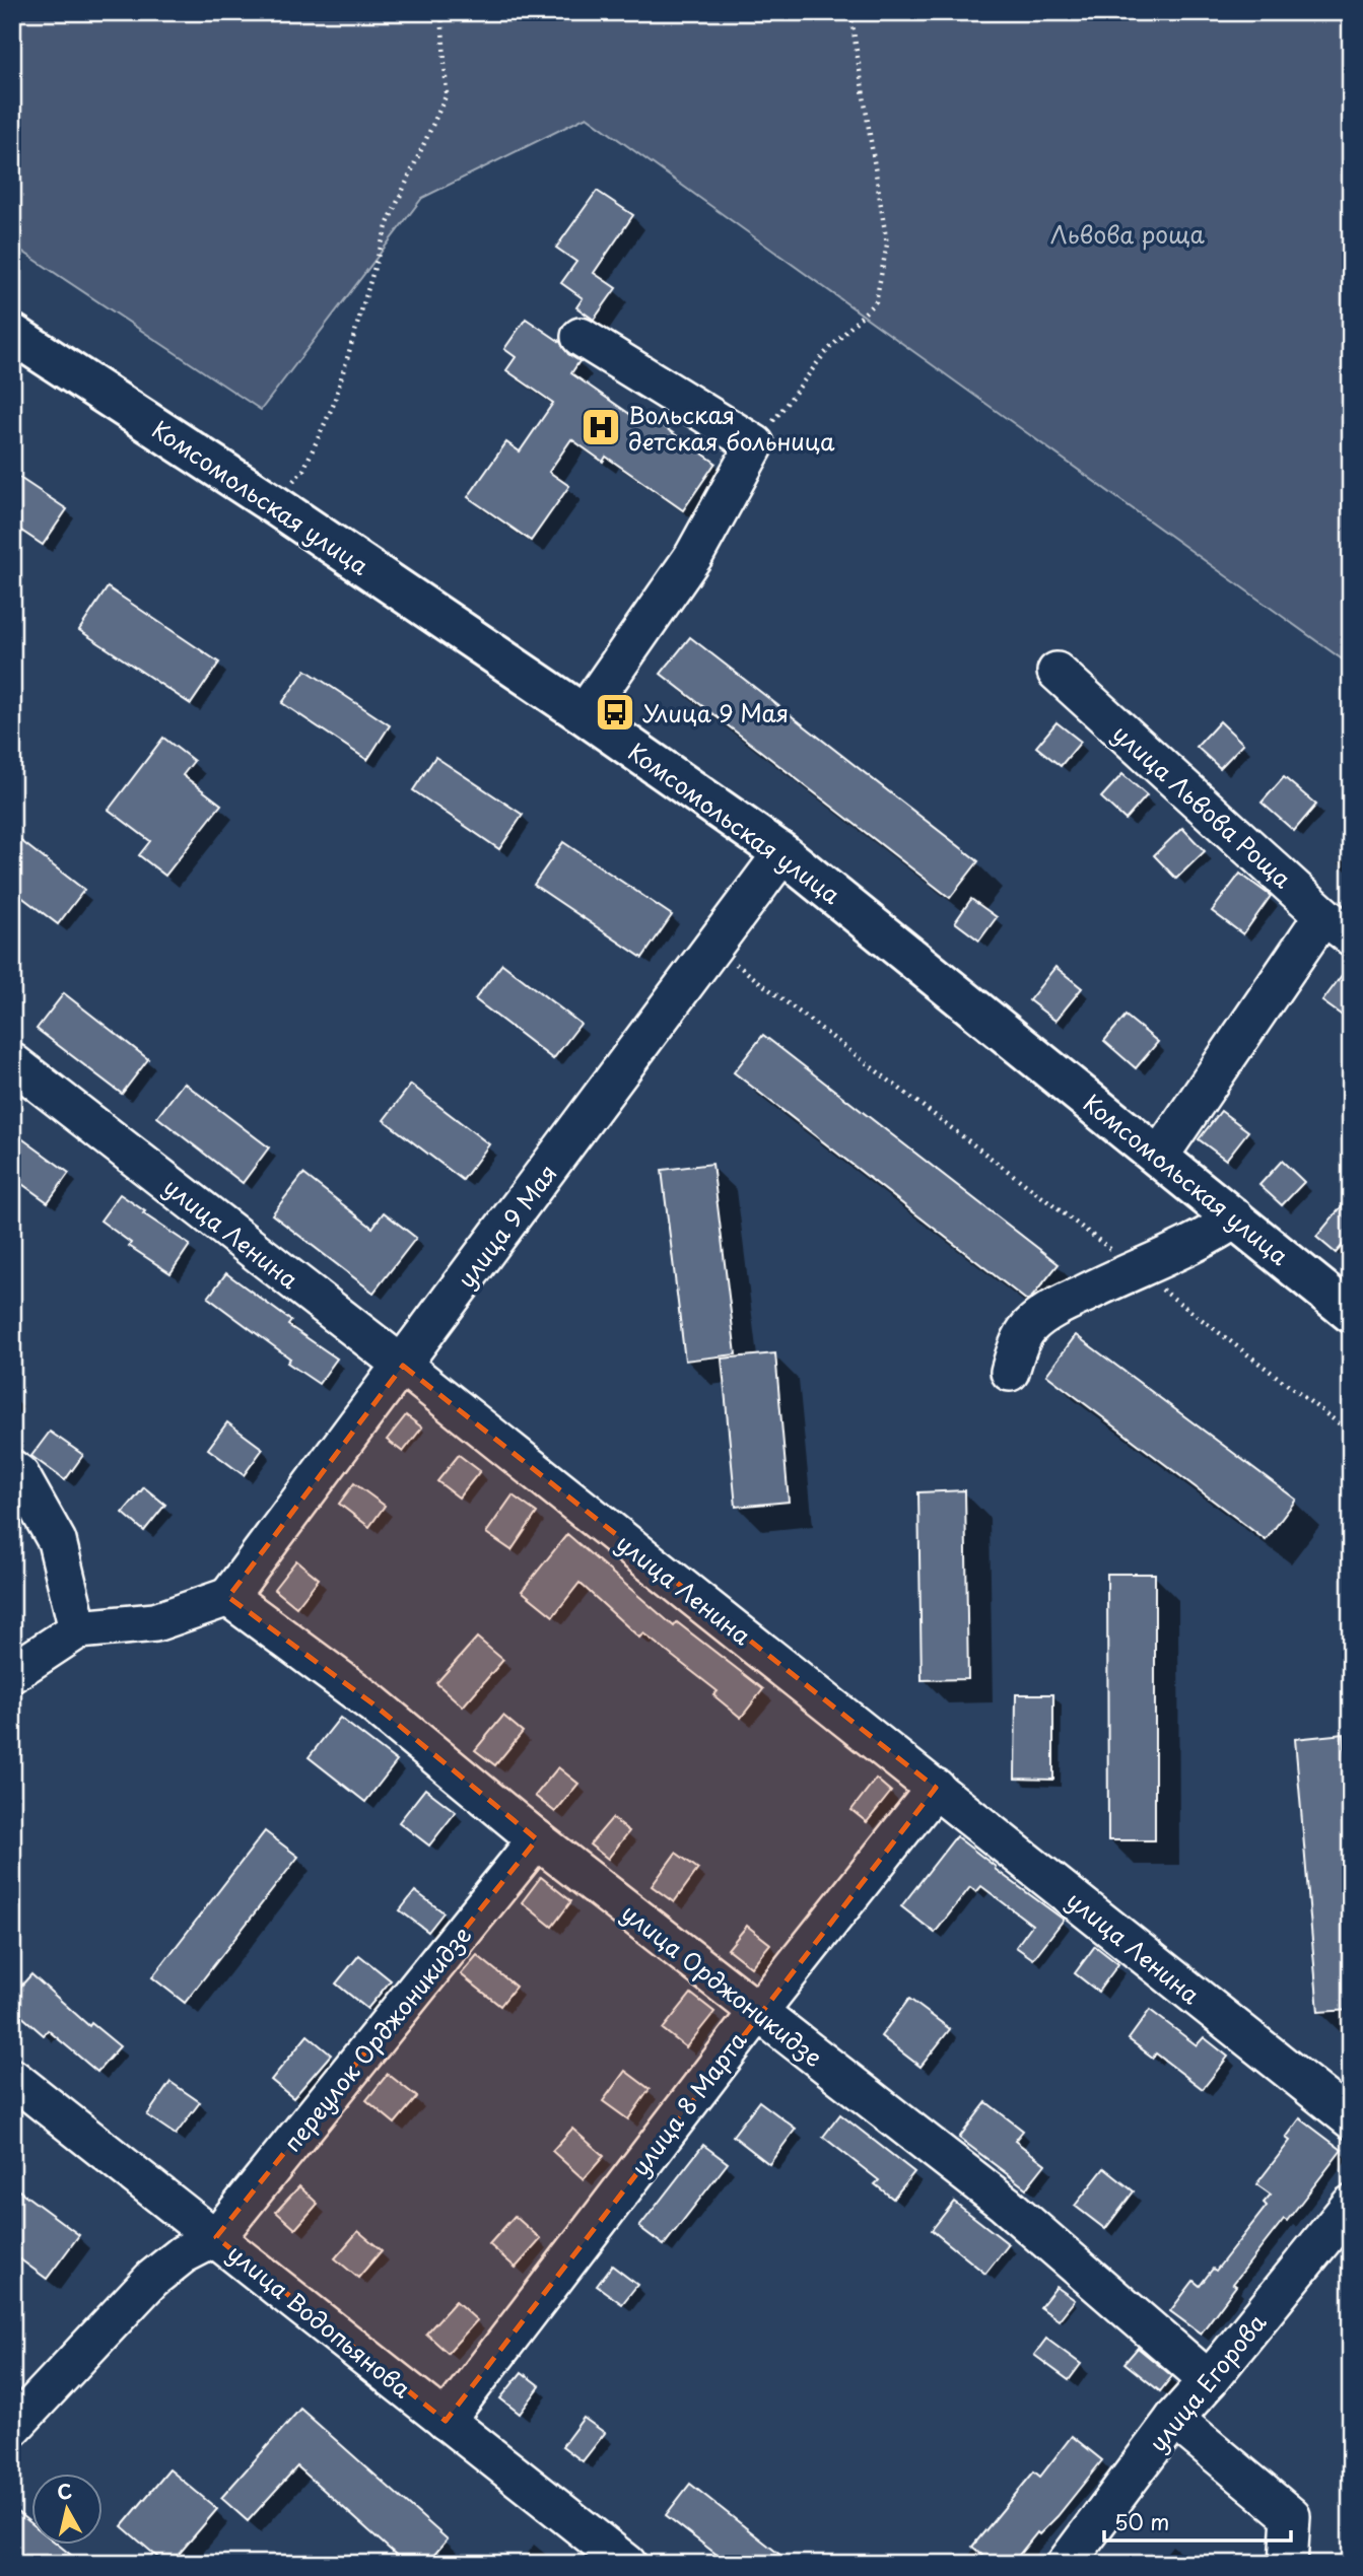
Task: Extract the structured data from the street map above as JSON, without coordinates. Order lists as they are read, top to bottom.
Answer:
{
  "streets": {
    "main road": ["Комсомольская улица"],
    "street": [
      "улица Львова Роща",
      "улица 9 Мая",
      "улица Ленина",
      "улица Орджоникидзе",
      "переулок Орджоникидзе",
      "улица 8 Марта",
      "улица Водопьянова",
      "улица Егорова"
    ]
  },
  "crossings": [
    ["Комсомольская улица", "улица 9 Мая"],
    ["улица 9 Мая", "улица Ленина"],
    ["улица 9 Мая", "улица Орджоникидзе"],
    ["улица Ленина", "улица 8 Марта"],
    ["улица Орджоникидзе", "переулок Орджоникидзе"],
    ["улица Орджоникидзе", "улица 8 Марта"],
    ["улица Орджоникидзе", "улица Егорова"],
    ["переулок Орджоникидзе", "улица Водопьянова"],
    ["улица 8 Марта", "улица Водопьянова"]
  ],
  "parks": ["Львова роща"],
  "places": {
    "hospital": ["Вольская детская больница"],
    "bus stop": ["Улица 9 Мая"]
  },
  "scale_bar": "50 m",
  "north": "top"
}
